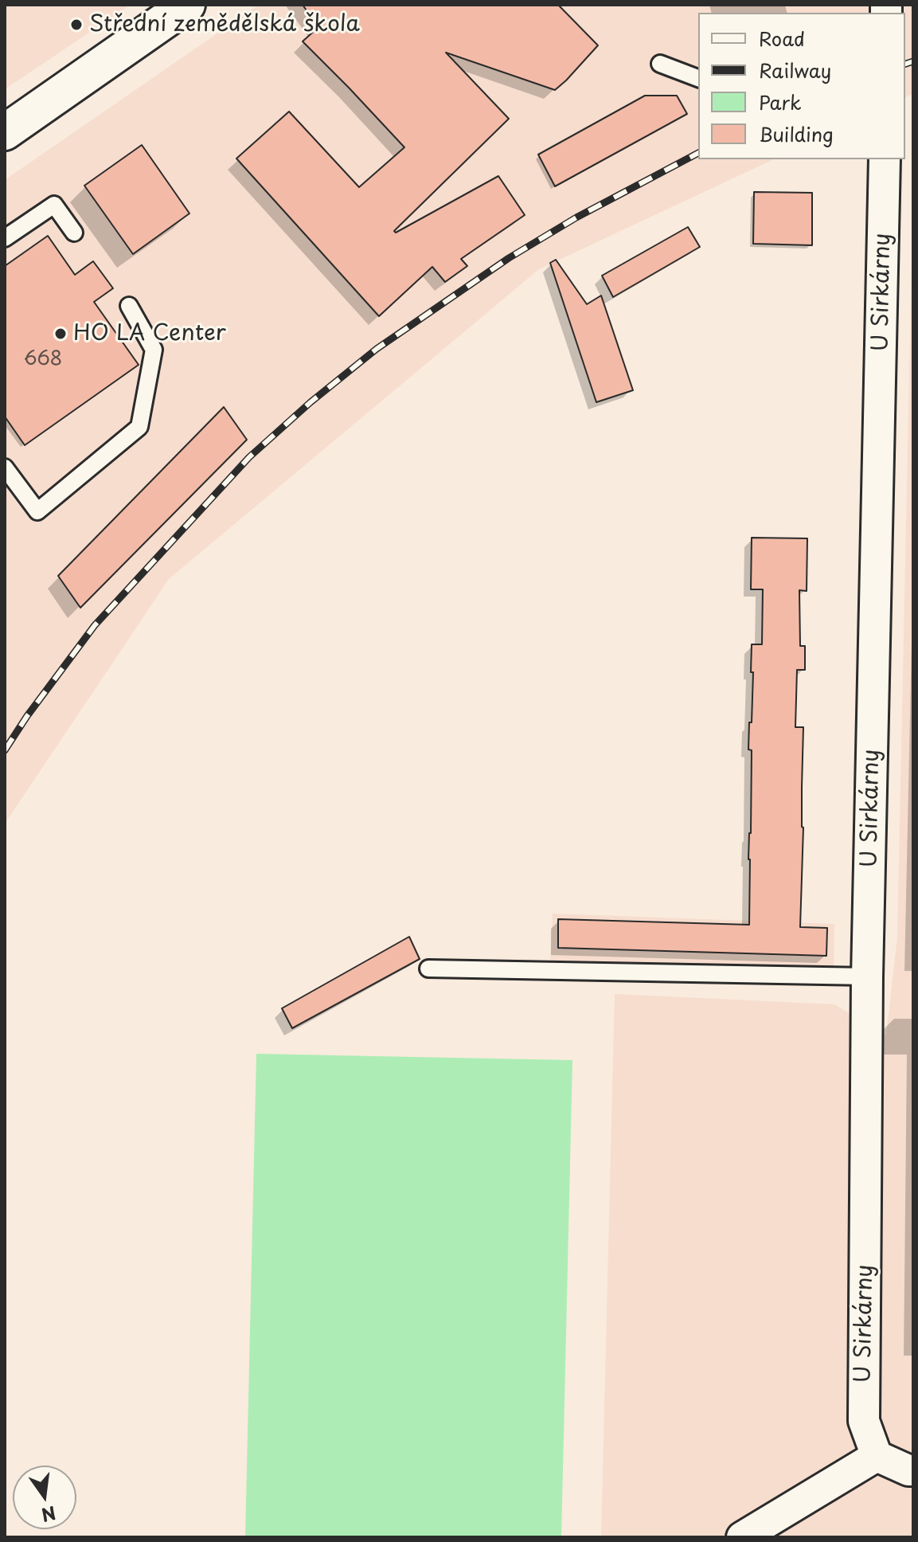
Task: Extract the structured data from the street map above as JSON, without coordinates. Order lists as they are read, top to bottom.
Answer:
{
  "streets": {
    "street": ["U Sirkárny"]
  },
  "places": ["Střední zemědělská škola", "HO LA Center"],
  "house_numbers": ["668"],
  "legend": [
    "Road",
    "Railway",
    "Park",
    "Building"
  ],
  "north": "bottom"
}
